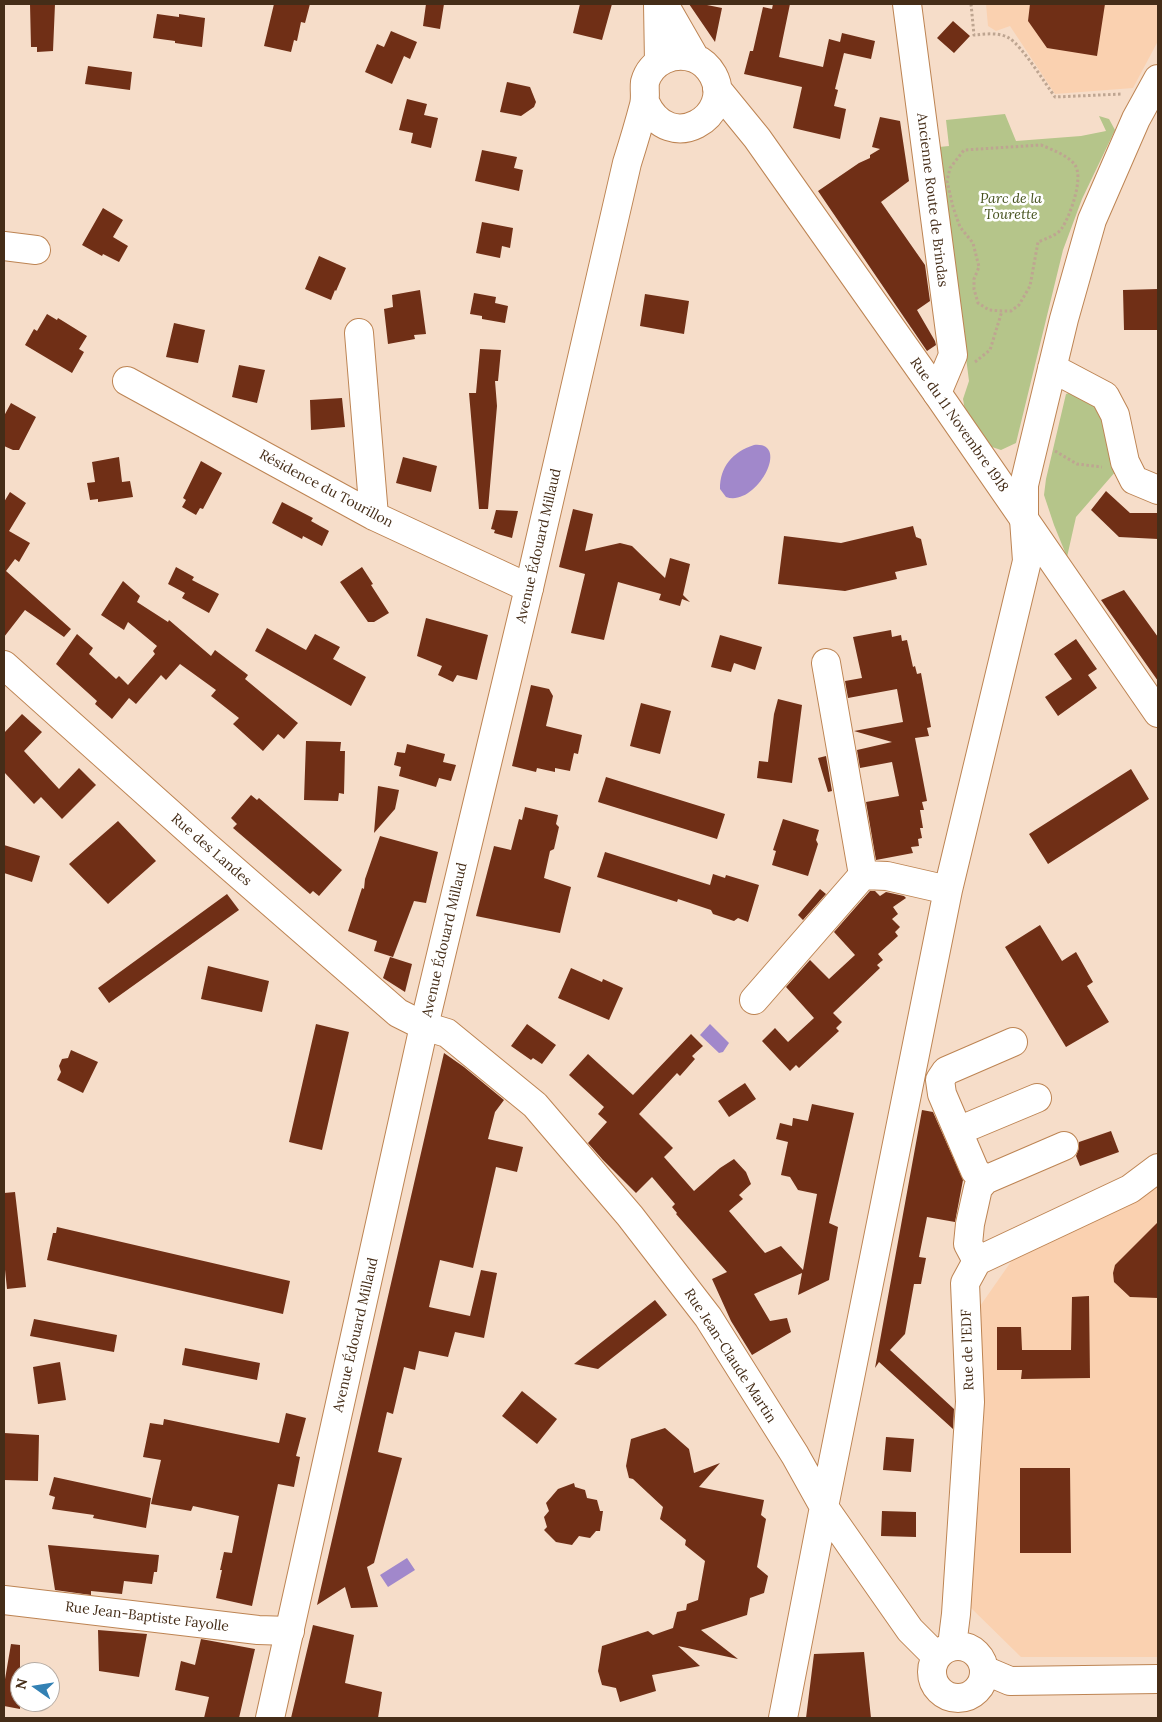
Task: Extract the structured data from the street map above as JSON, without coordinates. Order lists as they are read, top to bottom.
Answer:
{
  "streets": {
    "street": [
      "Ancienne Route de Brindas",
      "Rue du 11 Novembre 1918",
      "Résidence du Tourillon",
      "Avenue Édouard Millaud",
      "Rue des Landes",
      "Rue de l'EDF",
      "Rue Jean-Claude Martin",
      "Rue Jean-Baptiste Fayolle"
    ]
  },
  "crossings": [
    ["Ancienne Route de Brindas", "Rue du 11 Novembre 1918"],
    ["Rue du 11 Novembre 1918", "Avenue Édouard Millaud"],
    ["Résidence du Tourillon", "Avenue Édouard Millaud"],
    ["Avenue Édouard Millaud", "Rue des Landes"],
    ["Avenue Édouard Millaud", "Rue Jean-Claude Martin"],
    ["Avenue Édouard Millaud", "Rue Jean-Baptiste Fayolle"],
    ["Rue des Landes", "Rue Jean-Claude Martin"],
    ["Rue de l'EDF", "Rue Jean-Claude Martin"]
  ],
  "parks": ["Parc de la Tourette"],
  "north": "left"
}
